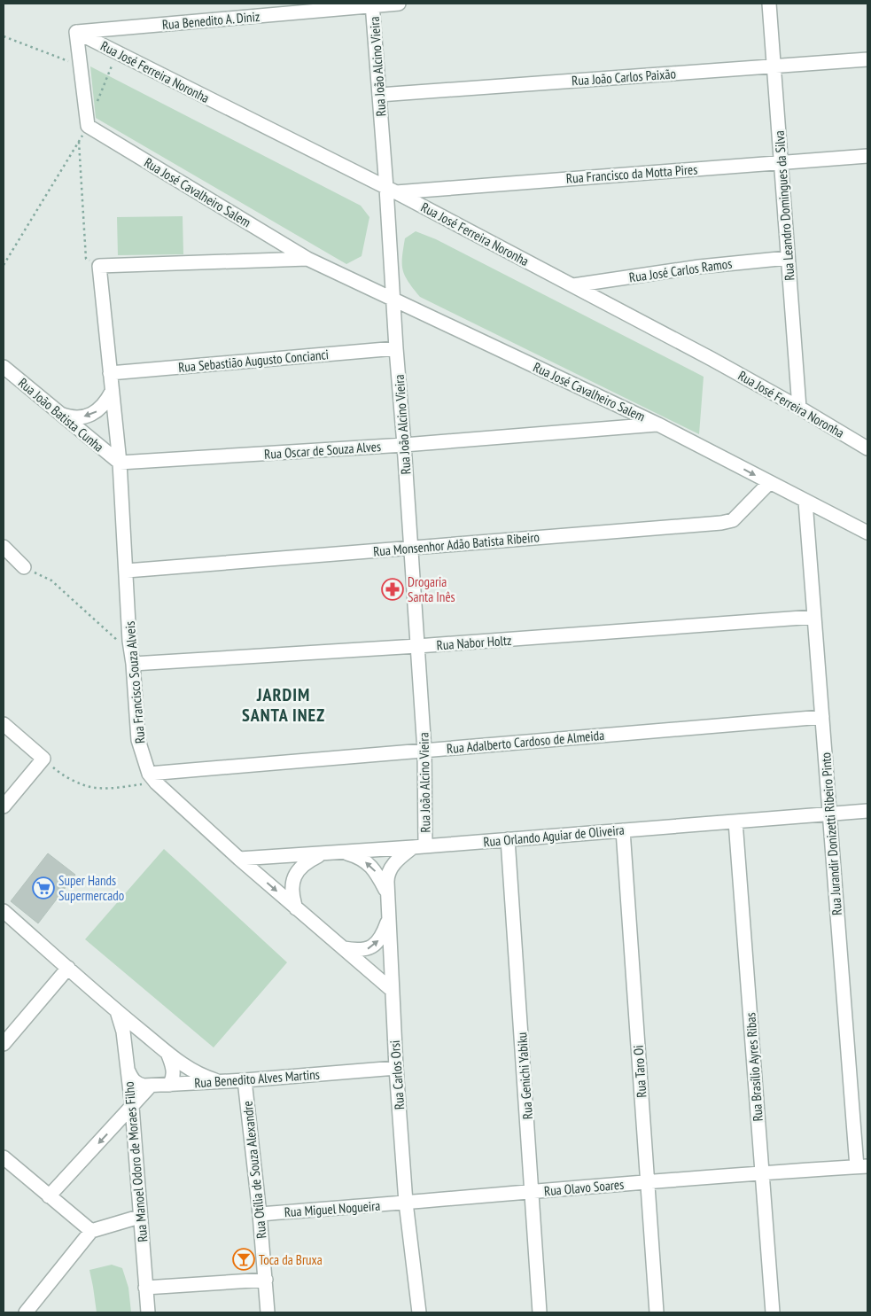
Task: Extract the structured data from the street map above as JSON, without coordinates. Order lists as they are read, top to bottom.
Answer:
{
  "streets": {
    "street": [
      "Rua Benedito A. Diniz",
      "Rua João Alcino Vieira",
      "Rua José Ferreira Noronha",
      "Rua João Carlos Paixão",
      "Rua Francisco da Motta Pires",
      "Rua José Cavalheiro Salem",
      "Rua Leandro Domingues da Silva",
      "Rua José Carlos Ramos",
      "Rua Sebastião Augusto Concianci",
      "Rua João Batista Cunha",
      "Rua Oscar de Souza Alves",
      "Rua Monsenhor Adão Batista Ribeiro",
      "Rua Nabor Holtz",
      "Rua Francisco Souza Alveis",
      "Rua Adalberto Cardoso de Almeida",
      "Rua Jurandir Donizetti Ribeiro Pinto",
      "Rua Orlando Aguiar de Oliveira",
      "Rua Brasílio Ayres Ribas",
      "Rua Taro Oi",
      "Rua Carlos Orsi",
      "Rua Genichi Yabiku",
      "Rua Benedito Alves Martins",
      "Rua Manoel Odoro de Moraes Filho",
      "Rua Otília de Souza Alexandre",
      "Rua Olavo Soares",
      "Rua Miguel Nogueira"
    ]
  },
  "crossings": [
    ["Rua Benedito A. Diniz", "Rua João Alcino Vieira"],
    ["Rua Benedito A. Diniz", "Rua José Ferreira Noronha"],
    ["Rua João Alcino Vieira", "Rua José Ferreira Noronha"],
    ["Rua João Alcino Vieira", "Rua João Carlos Paixão"],
    ["Rua João Alcino Vieira", "Rua Francisco da Motta Pires"],
    ["Rua João Alcino Vieira", "Rua José Cavalheiro Salem"],
    ["Rua João Alcino Vieira", "Rua Sebastião Augusto Concianci"],
    ["Rua João Alcino Vieira", "Rua Oscar de Souza Alves"],
    ["Rua João Alcino Vieira", "Rua Monsenhor Adão Batista Ribeiro"],
    ["Rua João Alcino Vieira", "Rua Nabor Holtz"],
    ["Rua João Alcino Vieira", "Rua Adalberto Cardoso de Almeida"],
    ["Rua João Alcino Vieira", "Rua Orlando Aguiar de Oliveira"],
    ["Rua João Alcino Vieira", "Rua Carlos Orsi"],
    ["Rua José Ferreira Noronha", "Rua Francisco da Motta Pires"],
    ["Rua José Ferreira Noronha", "Rua Leandro Domingues da Silva"],
    ["Rua José Ferreira Noronha", "Rua José Carlos Ramos"],
    ["Rua João Carlos Paixão", "Rua Leandro Domingues da Silva"],
    ["Rua Francisco da Motta Pires", "Rua Leandro Domingues da Silva"],
    ["Rua José Cavalheiro Salem", "Rua Oscar de Souza Alves"],
    ["Rua José Cavalheiro Salem", "Rua Monsenhor Adão Batista Ribeiro"],
    ["Rua José Cavalheiro Salem", "Rua Francisco Souza Alveis"],
    ["Rua José Cavalheiro Salem", "Rua Jurandir Donizetti Ribeiro Pinto"],
    ["Rua Leandro Domingues da Silva", "Rua José Carlos Ramos"],
    ["Rua Sebastião Augusto Concianci", "Rua Francisco Souza Alveis"],
    ["Rua João Batista Cunha", "Rua Oscar de Souza Alves"],
    ["Rua João Batista Cunha", "Rua Francisco Souza Alveis"],
    ["Rua Oscar de Souza Alves", "Rua Francisco Souza Alveis"],
    ["Rua Monsenhor Adão Batista Ribeiro", "Rua Francisco Souza Alveis"],
    ["Rua Nabor Holtz", "Rua Francisco Souza Alveis"],
    ["Rua Nabor Holtz", "Rua Jurandir Donizetti Ribeiro Pinto"],
    ["Rua Francisco Souza Alveis", "Rua Adalberto Cardoso de Almeida"],
    ["Rua Francisco Souza Alveis", "Rua Orlando Aguiar de Oliveira"],
    ["Rua Francisco Souza Alveis", "Rua Carlos Orsi"],
    ["Rua Adalberto Cardoso de Almeida", "Rua Jurandir Donizetti Ribeiro Pinto"],
    ["Rua Jurandir Donizetti Ribeiro Pinto", "Rua Orlando Aguiar de Oliveira"],
    ["Rua Jurandir Donizetti Ribeiro Pinto", "Rua Olavo Soares"],
    ["Rua Orlando Aguiar de Oliveira", "Rua Brasílio Ayres Ribas"],
    ["Rua Orlando Aguiar de Oliveira", "Rua Taro Oi"],
    ["Rua Orlando Aguiar de Oliveira", "Rua Carlos Orsi"],
    ["Rua Orlando Aguiar de Oliveira", "Rua Genichi Yabiku"],
    ["Rua Brasílio Ayres Ribas", "Rua Olavo Soares"],
    ["Rua Taro Oi", "Rua Olavo Soares"],
    ["Rua Carlos Orsi", "Rua Benedito Alves Martins"],
    ["Rua Carlos Orsi", "Rua Olavo Soares"],
    ["Rua Carlos Orsi", "Rua Miguel Nogueira"],
    ["Rua Genichi Yabiku", "Rua Olavo Soares"],
    ["Rua Benedito Alves Martins", "Rua Manoel Odoro de Moraes Filho"],
    ["Rua Benedito Alves Martins", "Rua Otília de Souza Alexandre"],
    ["Rua Otília de Souza Alexandre", "Rua Miguel Nogueira"],
    ["Rua Olavo Soares", "Rua Miguel Nogueira"]
  ],
  "districts": ["JARDIM SANTA INEZ"],
  "places": {
    "pharmacy": ["Drogaria Santa Inês"],
    "supermarket": ["Super Hands Supermercado"],
    "bar": ["Toca da Bruxa"]
  }
}
